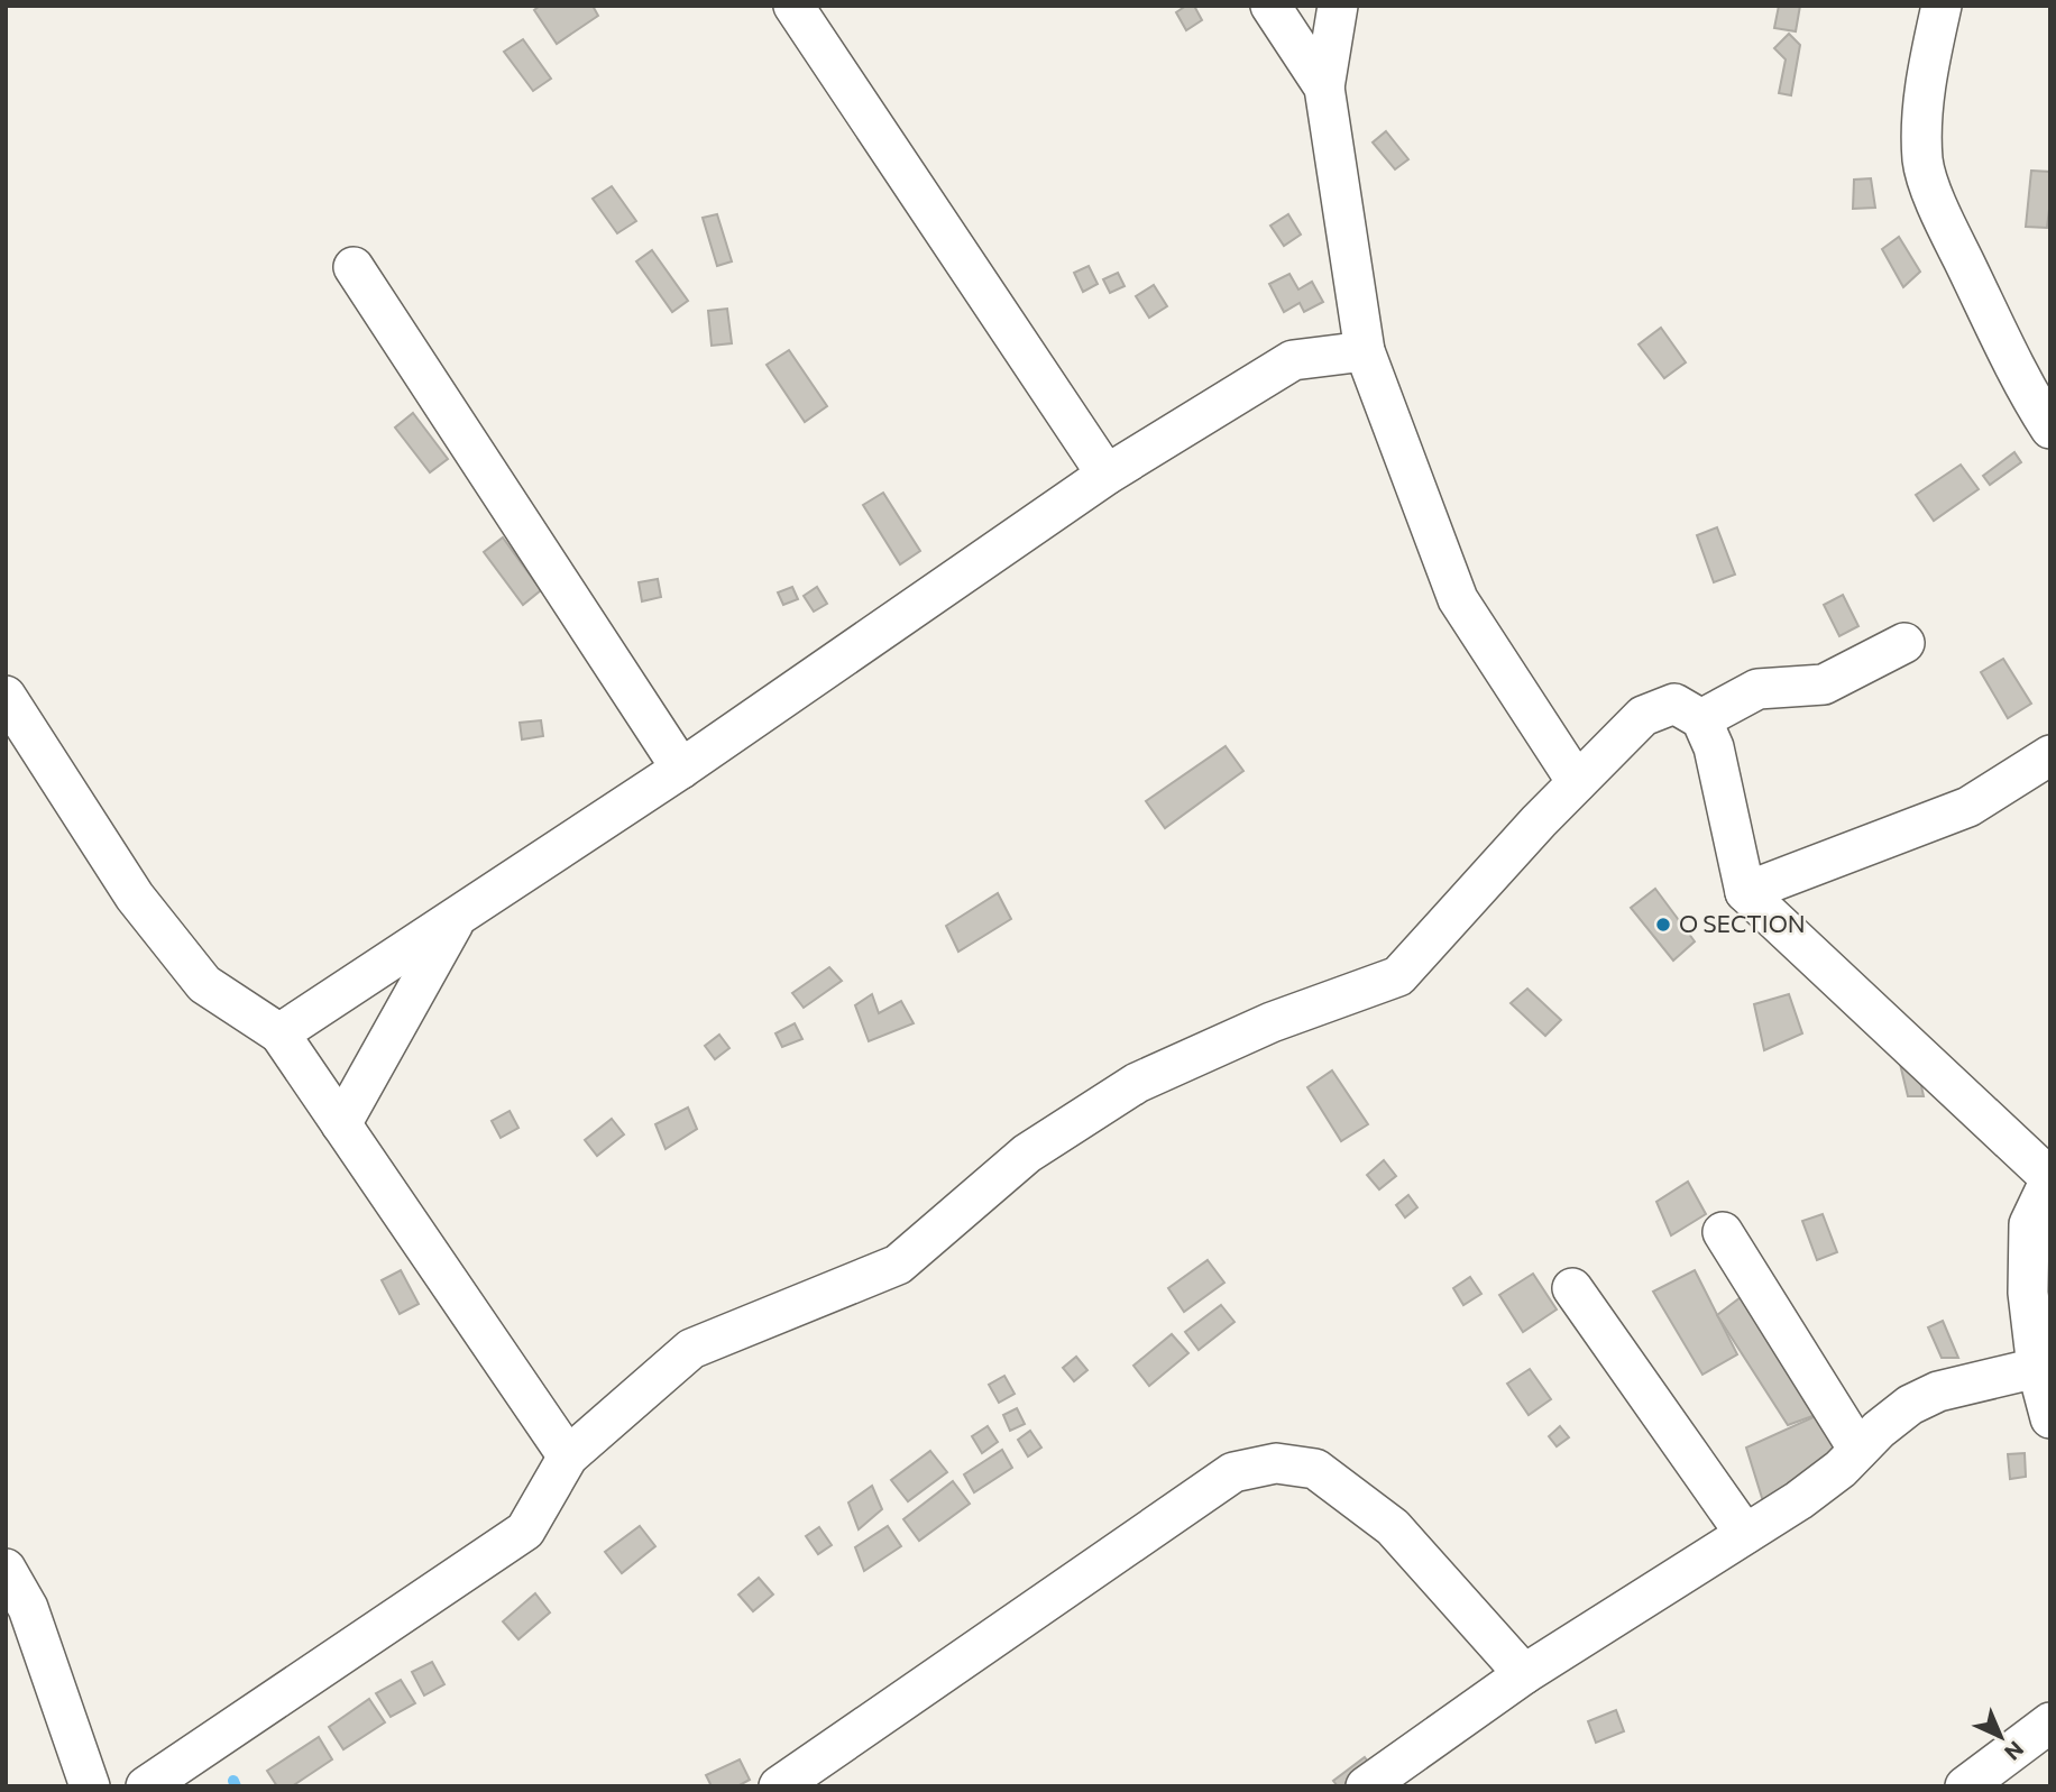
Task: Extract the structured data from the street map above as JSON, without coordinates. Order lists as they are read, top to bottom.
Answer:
{
  "places": ["O SECTION"],
  "north": "bottom right"
}
